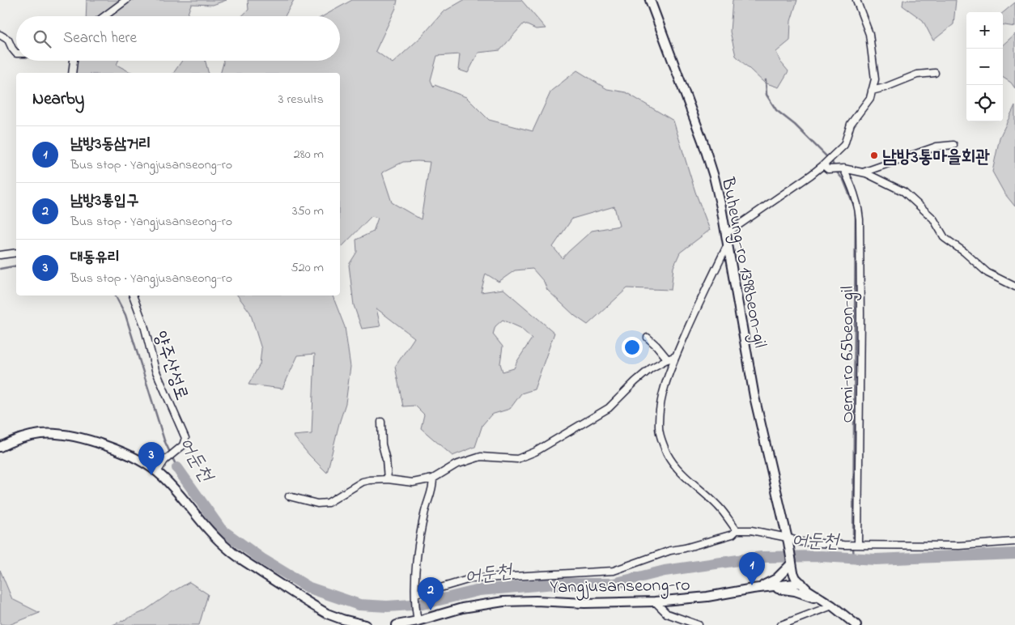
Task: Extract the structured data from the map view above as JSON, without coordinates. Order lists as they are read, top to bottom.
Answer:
{
  "streets": {
    "street": [
      "Buheung-ro 1398beon-gil",
      "Oemi-ro 65beon-gil",
      "양주산성로",
      "Yangjusanseong-ro"
    ]
  },
  "crossings": [
    ["Buheung-ro 1398beon-gil", "Yangjusanseong-ro"]
  ],
  "water": ["어둔천"],
  "places": ["남방3통마을회관"],
  "page": {
    "map_buttons": ["+", "−"],
    "search": "Search here",
    "heading": ["Nearby", "3 results"],
    "list": [
      {
        "mark": "1",
        "name": "남방3동삼거리",
        "note": "Bus stop · Yangjusanseong-ro",
        "value": "280 m"
      },
      {
        "mark": "2",
        "name": "남방3통입구",
        "note": "Bus stop · Yangjusanseong-ro",
        "value": "350 m"
      },
      {
        "mark": "3",
        "name": "대동유리",
        "note": "Bus stop · Yangjusanseong-ro",
        "value": "520 m"
      }
    ],
    "pins": ["3", "1", "2"]
  }
}
